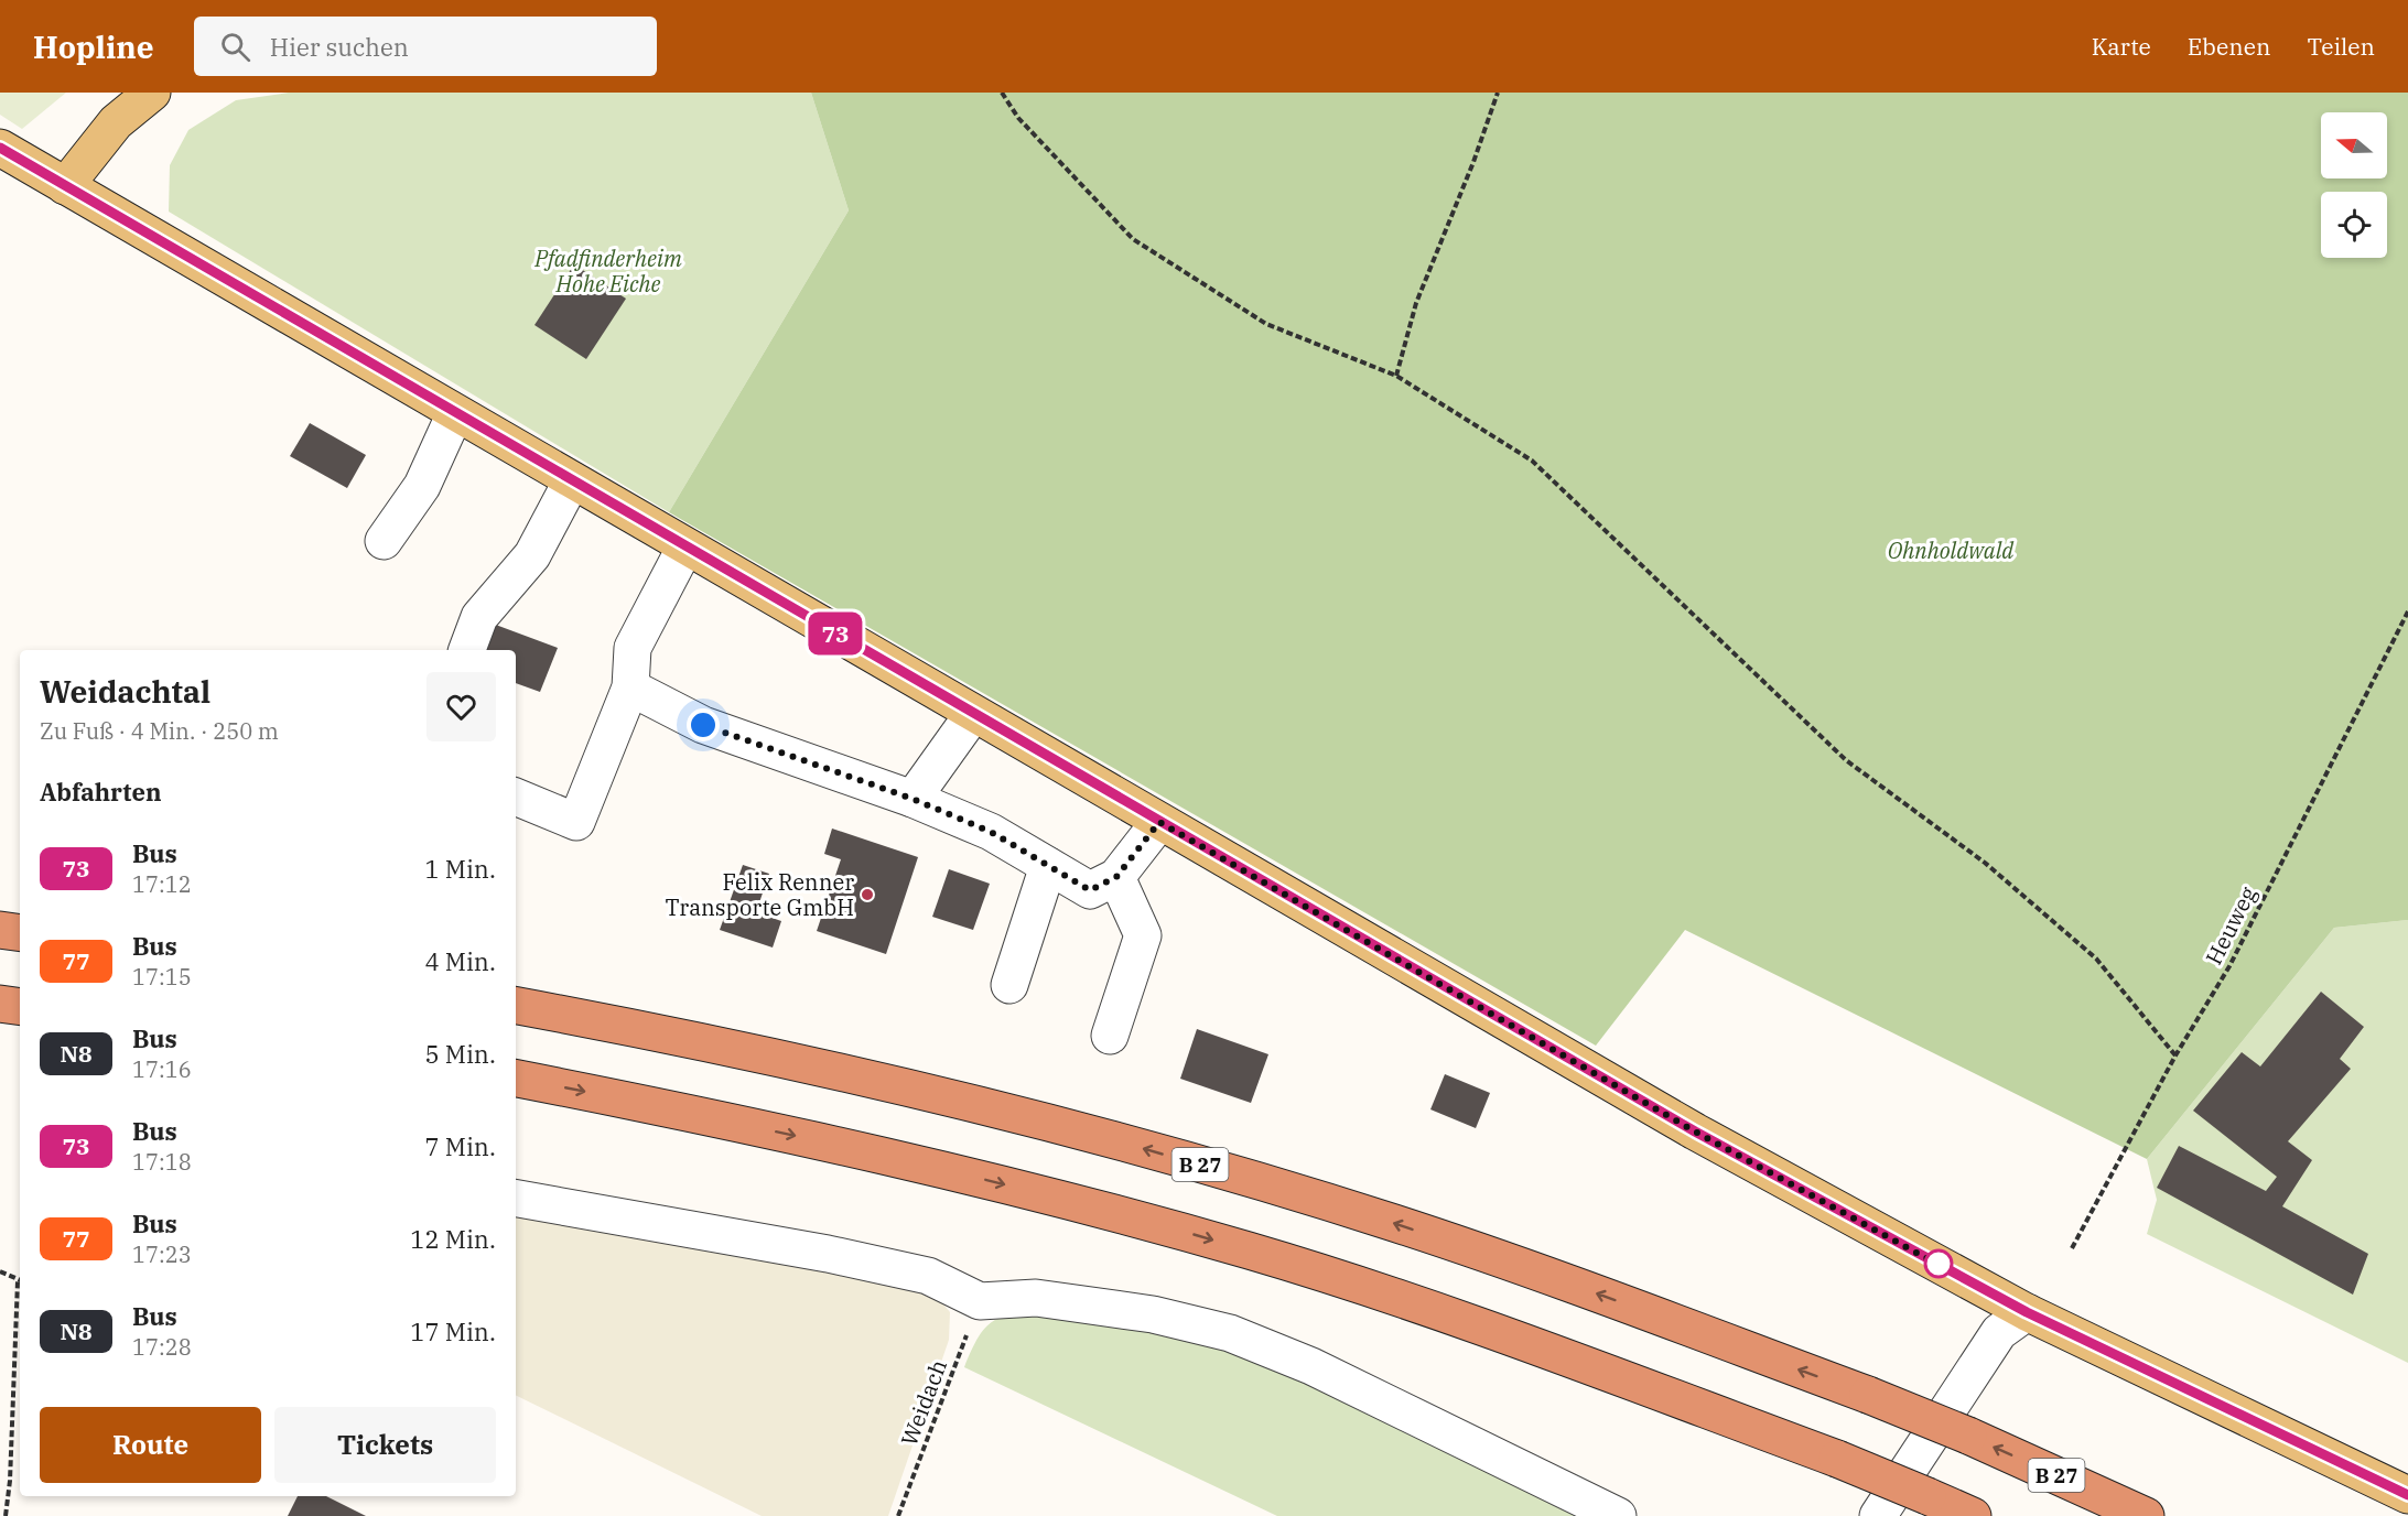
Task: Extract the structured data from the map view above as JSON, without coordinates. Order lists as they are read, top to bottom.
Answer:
{
  "streets": {
    "highway": ["B 27"],
    "path": ["Heuweg", "Weidach"]
  },
  "parks": ["Pfadfinderheim Hohe Eiche", "Ohnholdwald"],
  "places": ["Felix Renner Transporte GmbH"],
  "lines": ["bus line 73"],
  "north": "left",
  "page": {
    "header": "Hopline",
    "search": "Hier suchen",
    "nav": ["Karte", "Ebenen", "Teilen"],
    "on_map": "73",
    "heading": [
      ["Weidachtal", "Zu Fuß · 4 Min. · 250 m"],
      "Abfahrten"
    ],
    "list": [
      {
        "mark": "73",
        "name": "Bus",
        "note": "17:12",
        "value": "1 Min."
      },
      {
        "mark": "77",
        "name": "Bus",
        "note": "17:15",
        "value": "4 Min."
      },
      {
        "mark": "N8",
        "name": "Bus",
        "note": "17:16",
        "value": "5 Min."
      },
      {
        "mark": "73",
        "name": "Bus",
        "note": "17:18",
        "value": "7 Min."
      },
      {
        "mark": "77",
        "name": "Bus",
        "note": "17:23",
        "value": "12 Min."
      },
      {
        "mark": "N8",
        "name": "Bus",
        "note": "17:28",
        "value": "17 Min."
      }
    ],
    "buttons": ["Route", "Tickets"]
  }
}
